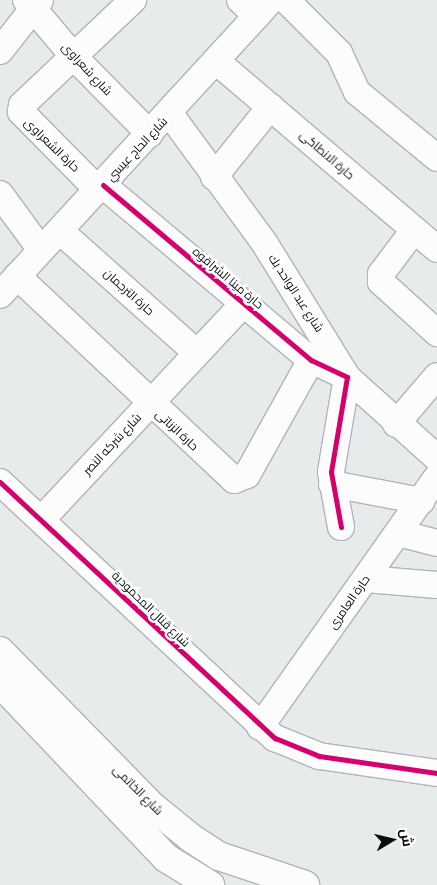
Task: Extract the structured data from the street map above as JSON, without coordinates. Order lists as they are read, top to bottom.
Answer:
{
  "streets": {
    "main road": ["شارع الخاتمى"],
    "street": [
      "شارع شعراوى",
      "حارة الشعراوى",
      "شارع الحاج عيسي",
      "حارة الانطاكى",
      "حارة مينا الشراقوه",
      "حارة الترجمان",
      "شارع عبد الواحد بك",
      "حارة الزناتى",
      "شارع شركه النصر",
      "حارة العامرى",
      "شارع قنال المحمودية"
    ]
  },
  "crossings": [
    ["شارع شعراوى", "حارة الشعراوى"],
    ["شارع شعراوى", "شارع الحاج عيسي"],
    ["حارة الشعراوى", "شارع الحاج عيسي"],
    ["حارة الشعراوى", "حارة مينا الشراقوه"],
    ["شارع الحاج عيسي", "حارة الانطاكى"],
    ["شارع الحاج عيسي", "حارة مينا الشراقوه"],
    ["شارع الحاج عيسي", "حارة الترجمان"],
    ["شارع الحاج عيسي", "شارع عبد الواحد بك"],
    ["شارع الحاج عيسي", "حارة الزناتى"],
    ["حارة مينا الشراقوه", "شارع عبد الواحد بك"],
    ["حارة مينا الشراقوه", "حارة الزناتى"],
    ["حارة مينا الشراقوه", "شارع شركه النصر"],
    ["حارة الترجمان", "شارع شركه النصر"],
    ["حارة الزناتى", "شارع شركه النصر"],
    ["شارع شركه النصر", "شارع قنال المحمودية"],
    ["حارة العامرى", "شارع قنال المحمودية"]
  ],
  "north": "right"
}
